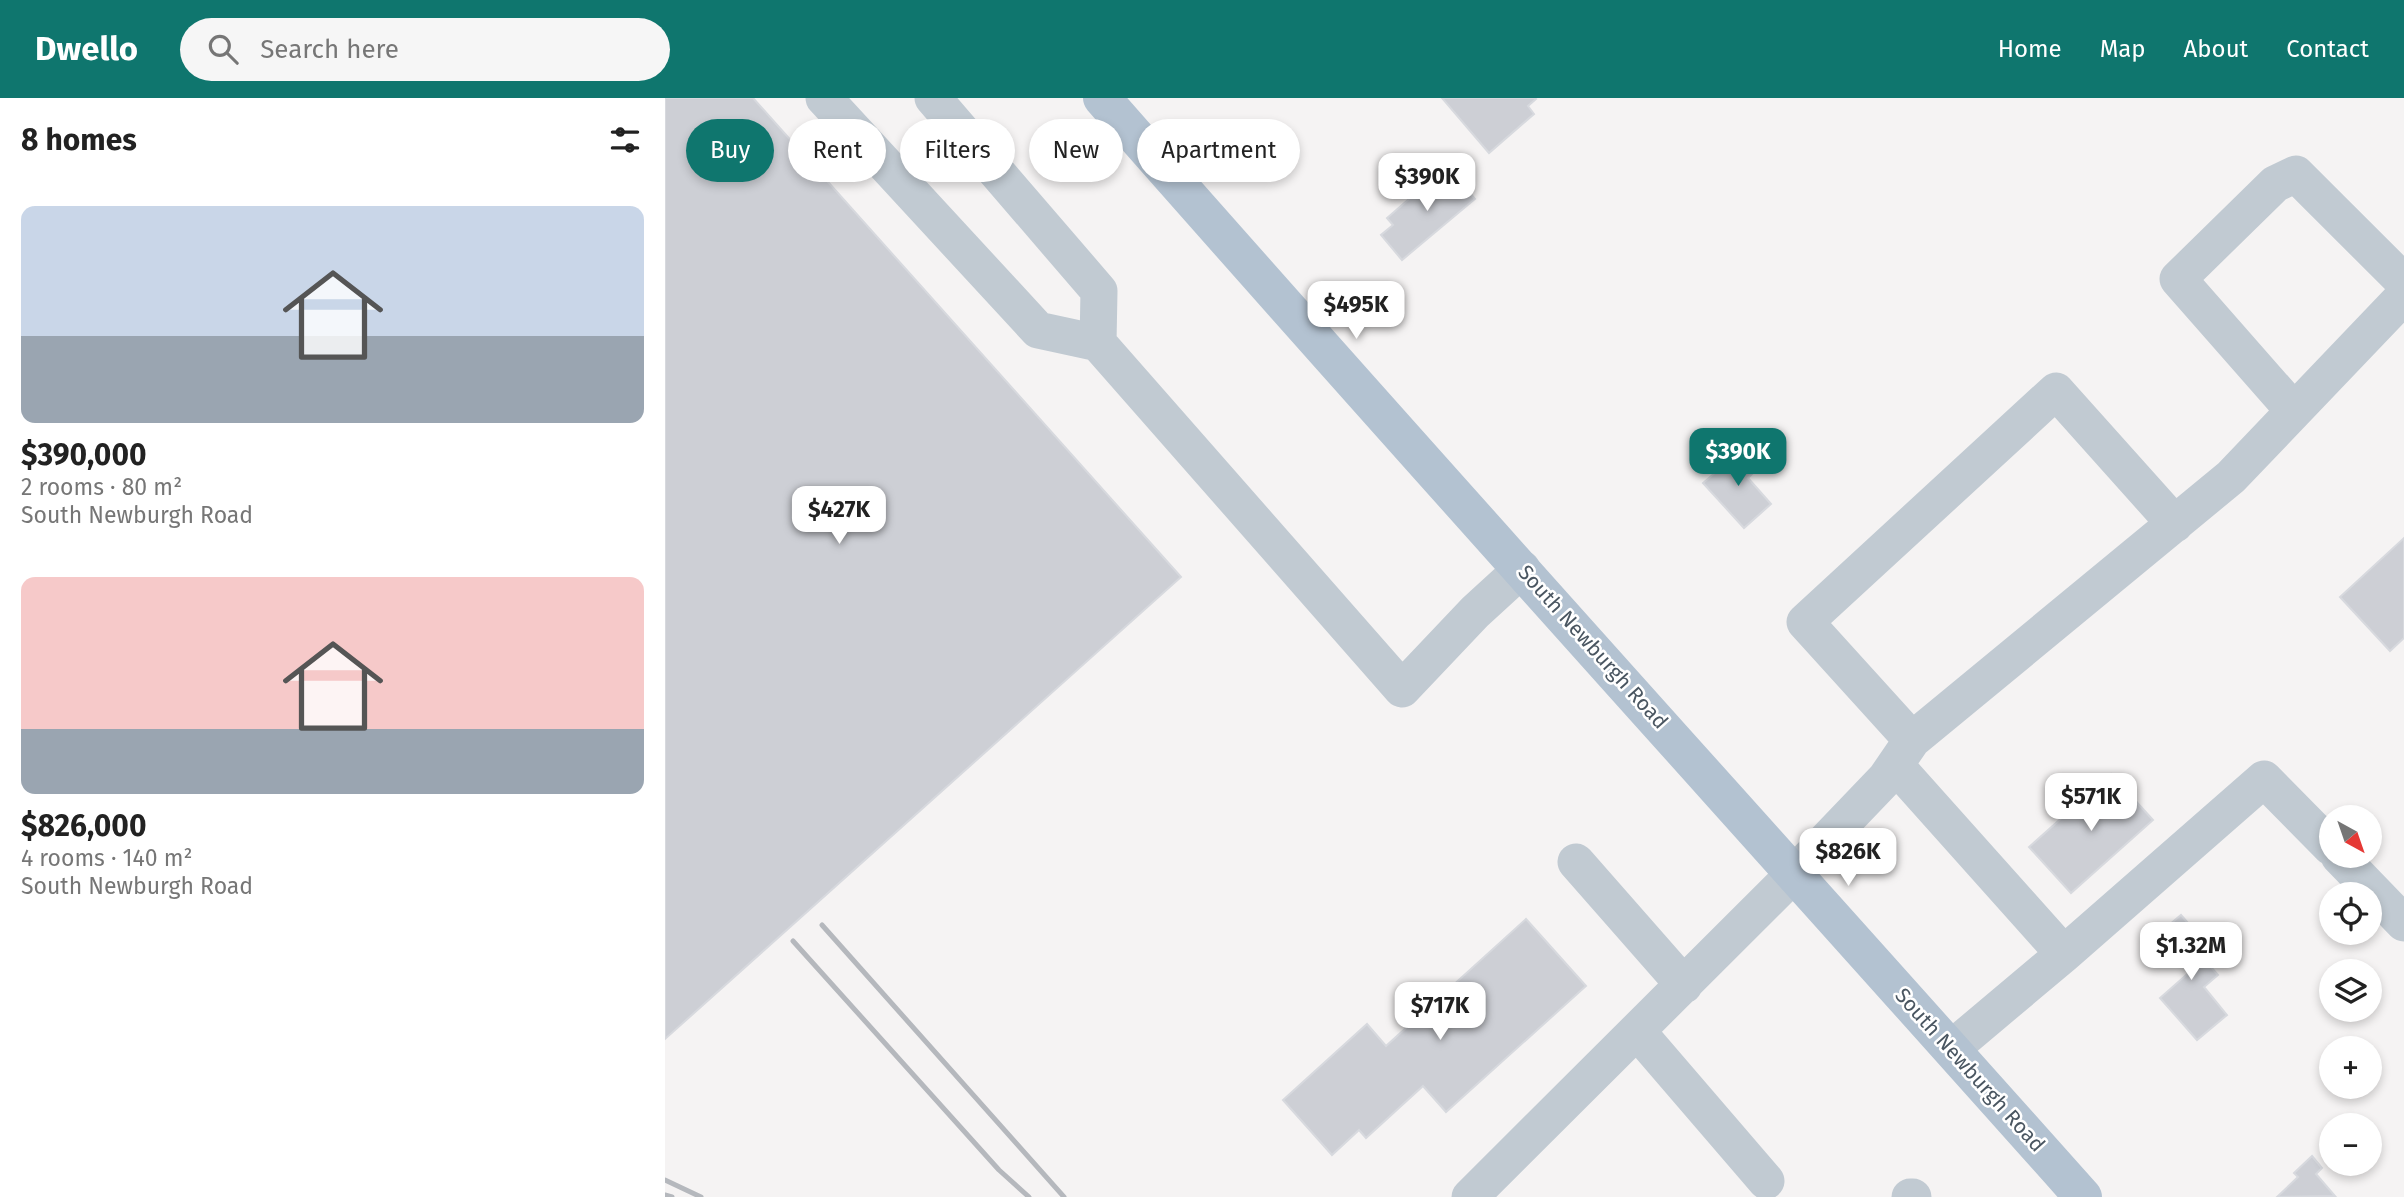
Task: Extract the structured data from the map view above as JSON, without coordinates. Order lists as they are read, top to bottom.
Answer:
{
  "streets": {
    "main road": ["South Newburgh Road"]
  },
  "north": "bottom right",
  "page": {
    "header": "Dwello",
    "search": "Search here",
    "nav": [
      "Home",
      "Map",
      "About",
      "Contact"
    ],
    "heading": "8 homes",
    "chip": [
      "Buy",
      "Rent",
      "Filters",
      "New",
      "Apartment"
    ],
    "price": [
      "$390K",
      "$495K",
      "$390K",
      "$427K",
      "$571K",
      "$826K",
      "$1.32M",
      "$717K"
    ],
    "list": [
      {
        "name": "$390,000",
        "note": "2 rooms · 80 m² · South Newburgh Road"
      },
      {
        "name": "$826,000",
        "note": "4 rooms · 140 m² · South Newburgh Road"
      }
    ],
    "map_buttons": ["+", "−"]
  }
}
